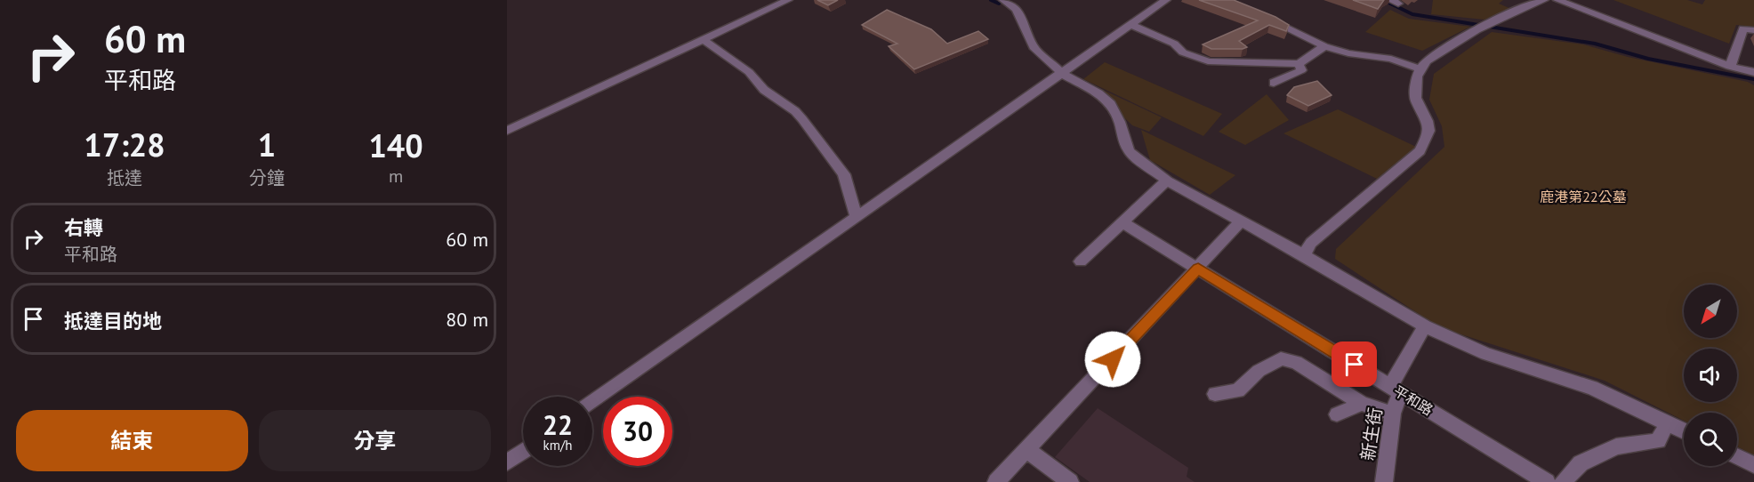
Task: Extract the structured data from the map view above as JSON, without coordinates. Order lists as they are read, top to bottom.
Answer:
{
  "streets": {
    "street": ["平和路", "新生街"]
  },
  "crossings": [
    ["平和路", "新生街"]
  ],
  "parks": ["鹿港第22公墓"],
  "north": "bottom left",
  "page": {
    "turn": ["60 m", "平和路"],
    "eta": [
      "17:28",
      "抵達",
      "1",
      "分鐘",
      "140",
      "m"
    ],
    "list": [
      {
        "name": "右轉",
        "note": "平和路",
        "value": "60 m"
      },
      {
        "name": "抵達目的地",
        "value": "80 m"
      }
    ],
    "speed": "22 km/h",
    "limit": "30",
    "buttons": ["結束", "分享"]
  }
}
